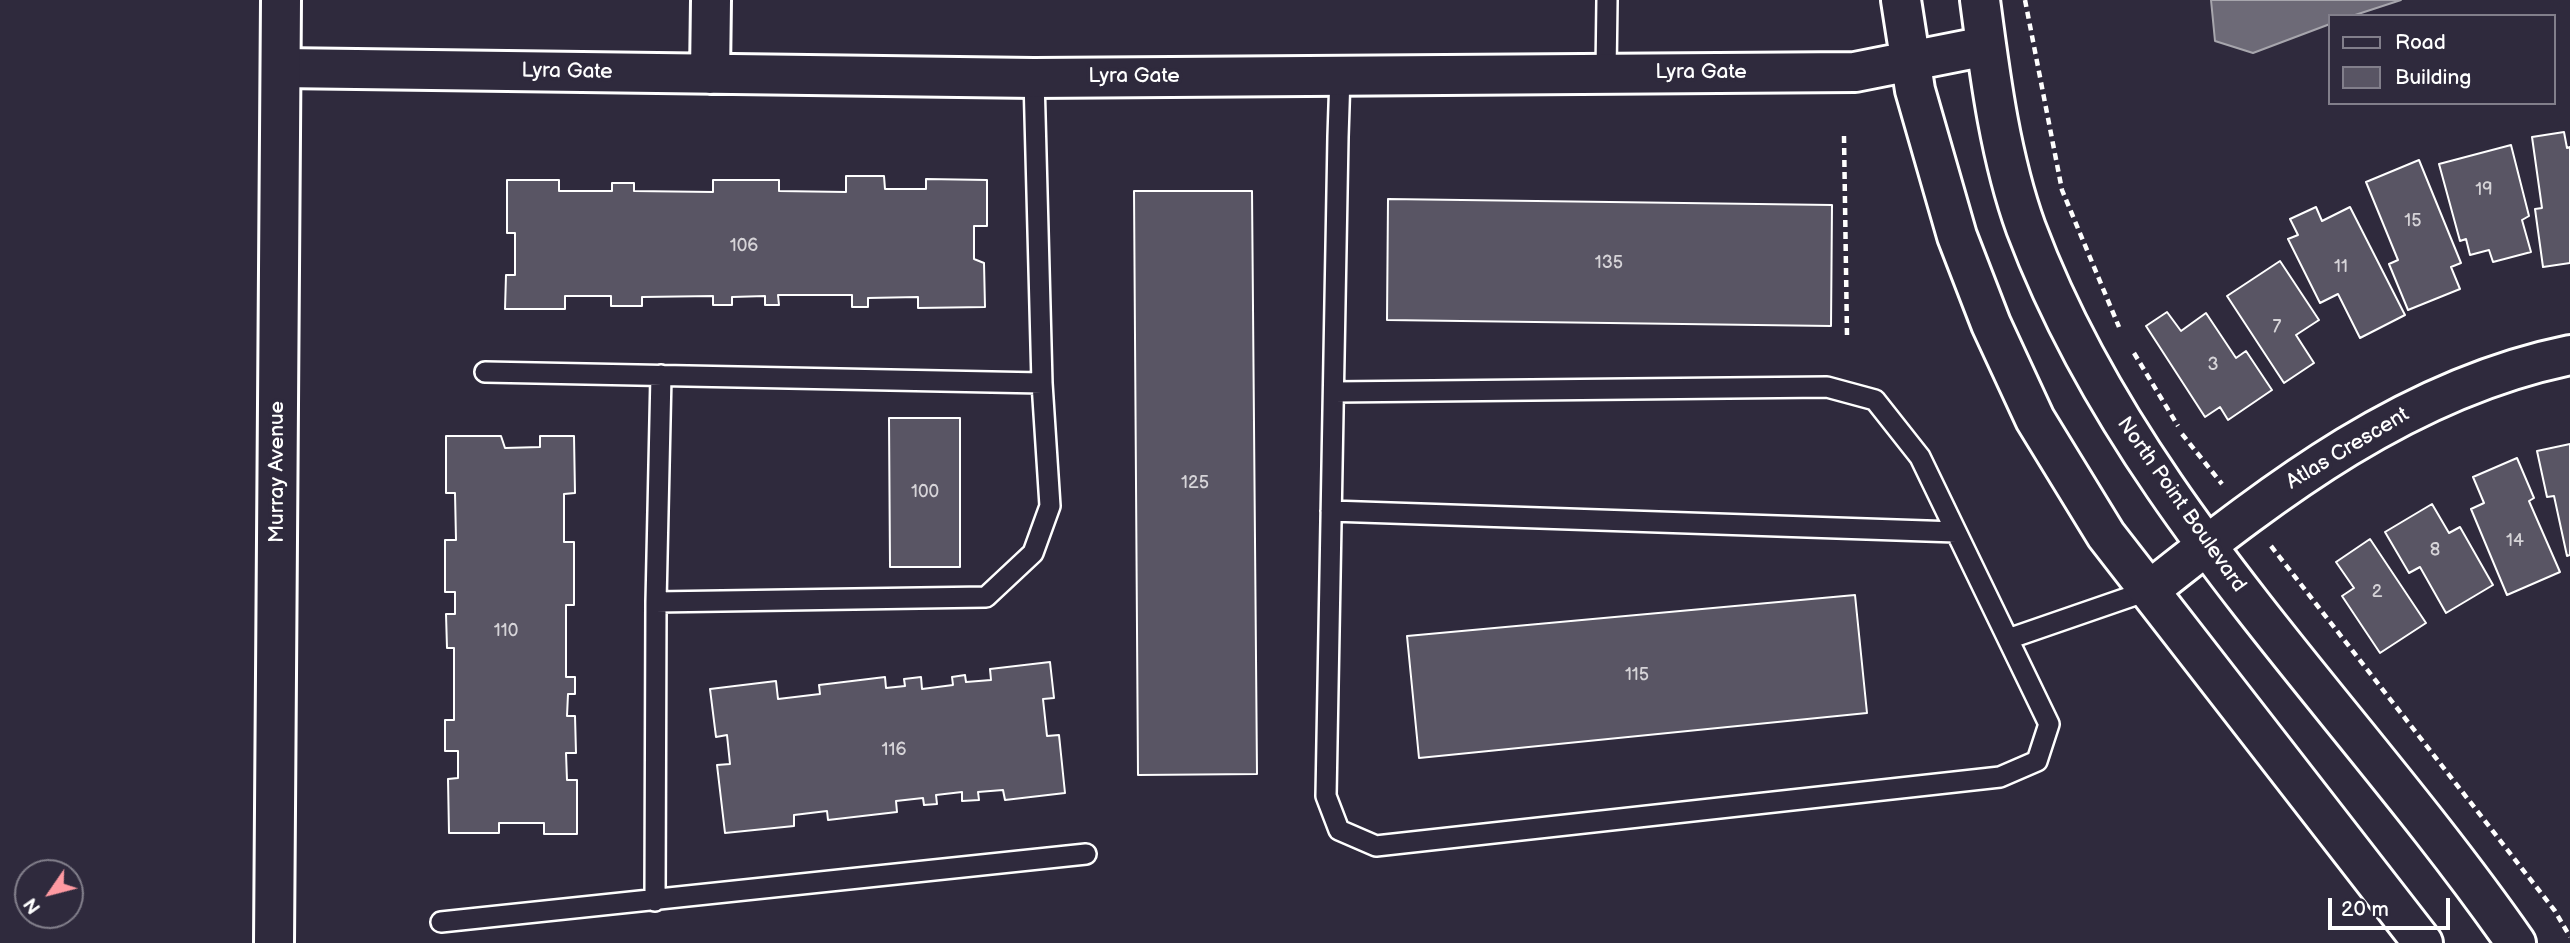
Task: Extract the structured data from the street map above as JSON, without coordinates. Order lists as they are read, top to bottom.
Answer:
{
  "streets": {
    "street": [
      "Lyra Gate",
      "Atlas Crescent",
      "Murray Avenue",
      "North Point Boulevard"
    ]
  },
  "crossings": [
    ["Lyra Gate", "Murray Avenue"],
    ["Lyra Gate", "North Point Boulevard"],
    ["Atlas Crescent", "North Point Boulevard"]
  ],
  "house_numbers": [
    "19",
    "15",
    "106",
    "135",
    "11",
    "7",
    "3",
    "125",
    "100",
    "14",
    "8",
    "2",
    "110",
    "115",
    "116"
  ],
  "legend": ["Road", "Building"],
  "scale_bar": "20 m",
  "north": "bottom left"
}
